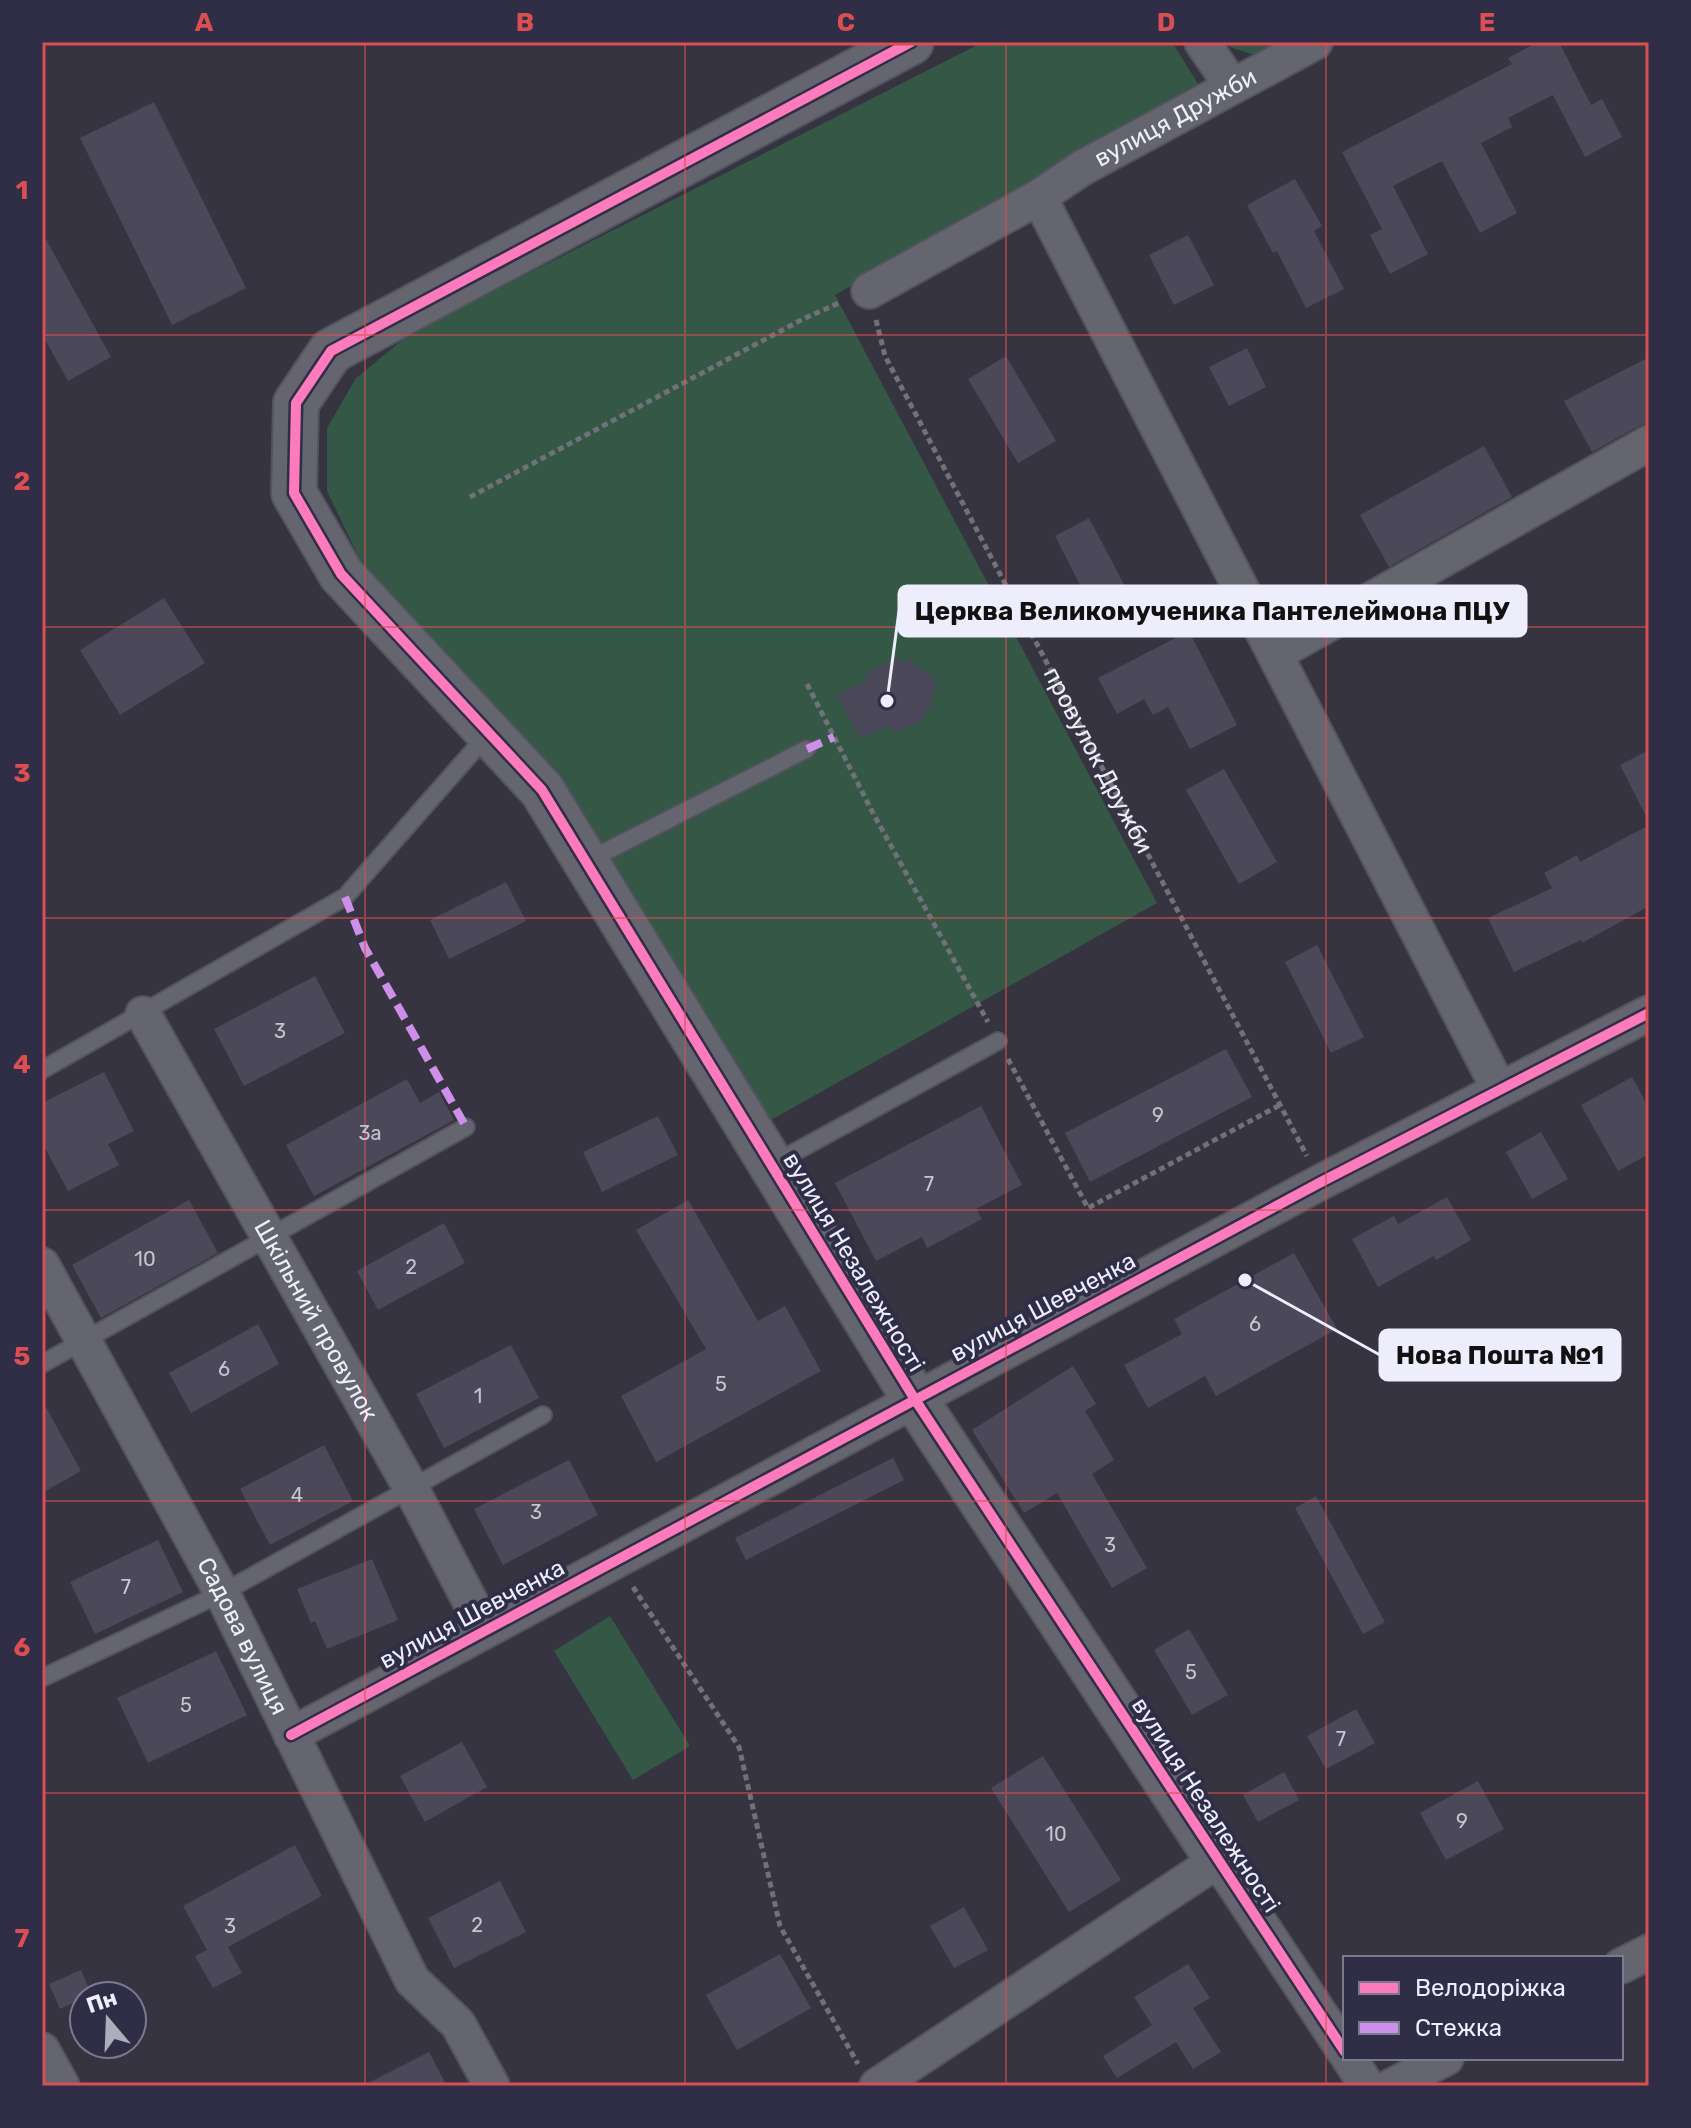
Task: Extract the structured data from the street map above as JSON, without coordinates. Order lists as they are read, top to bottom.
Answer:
{
  "streets": {
    "street": [
      "вулиця Дружби",
      "вулиця Незалежності",
      "вулиця Шевченка",
      "Шкільний провулок",
      "Садова вулиця"
    ],
    "path": ["провулок Дружби"]
  },
  "crossings": [
    ["вулиця Дружби", "провулок Дружби"],
    ["провулок Дружби", "вулиця Шевченка"],
    ["вулиця Незалежності", "вулиця Шевченка"],
    ["вулиця Шевченка", "Шкільний провулок"],
    ["вулиця Шевченка", "Садова вулиця"]
  ],
  "places": ["Церква Великомученика Пантелеймона ПЦУ", "Нова Пошта №1"],
  "house_numbers": [
    "3",
    "9",
    "3а",
    "7",
    "10",
    "2",
    "6",
    "6",
    "5",
    "1",
    "4",
    "3",
    "3",
    "7",
    "5",
    "5",
    "7",
    "9",
    "10",
    "2",
    "3"
  ],
  "legend": ["Велодоріжка", "Стежка"],
  "north": "top",
  "grid": {
    "columns": [
      "A",
      "B",
      "C",
      "D",
      "E"
    ],
    "rows": [
      "1",
      "2",
      "3",
      "4",
      "5",
      "6",
      "7"
    ]
  }
}
